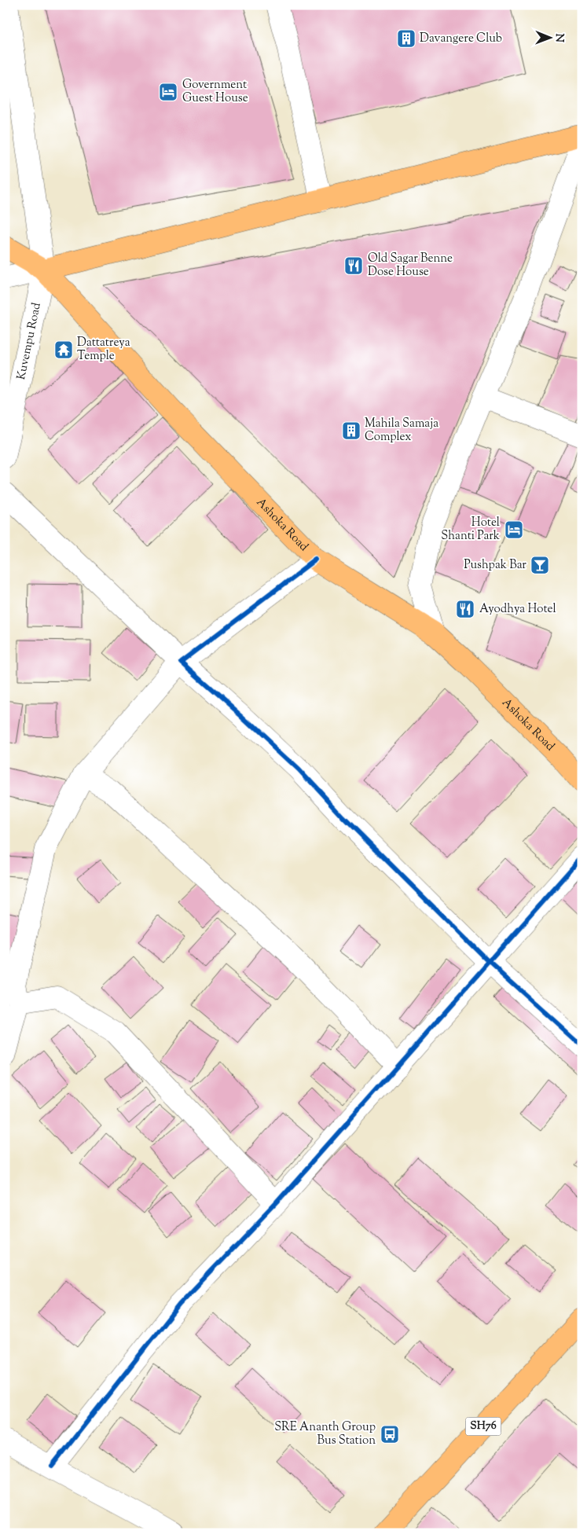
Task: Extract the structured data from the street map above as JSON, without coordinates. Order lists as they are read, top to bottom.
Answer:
{
  "streets": {
    "main road": ["Ashoka Road", "SH76"],
    "street": ["Kuvempu Road"]
  },
  "crossings": [
    ["Kuvempu Road", "Ashoka Road"]
  ],
  "places": {
    "building": ["Davangere Club", "Mahila Samaja Complex"],
    "hotel": ["Government Guest House", "Hotel Shanti Park"],
    "restaurant": ["Old Sagar Benne Dose House", "Ayodhya Hotel"],
    "temple": ["Dattatreya Temple"],
    "bar": ["Pushpak Bar"],
    "bus stop": ["SRE Ananth Group Bus Station"]
  },
  "north": "right"
}
